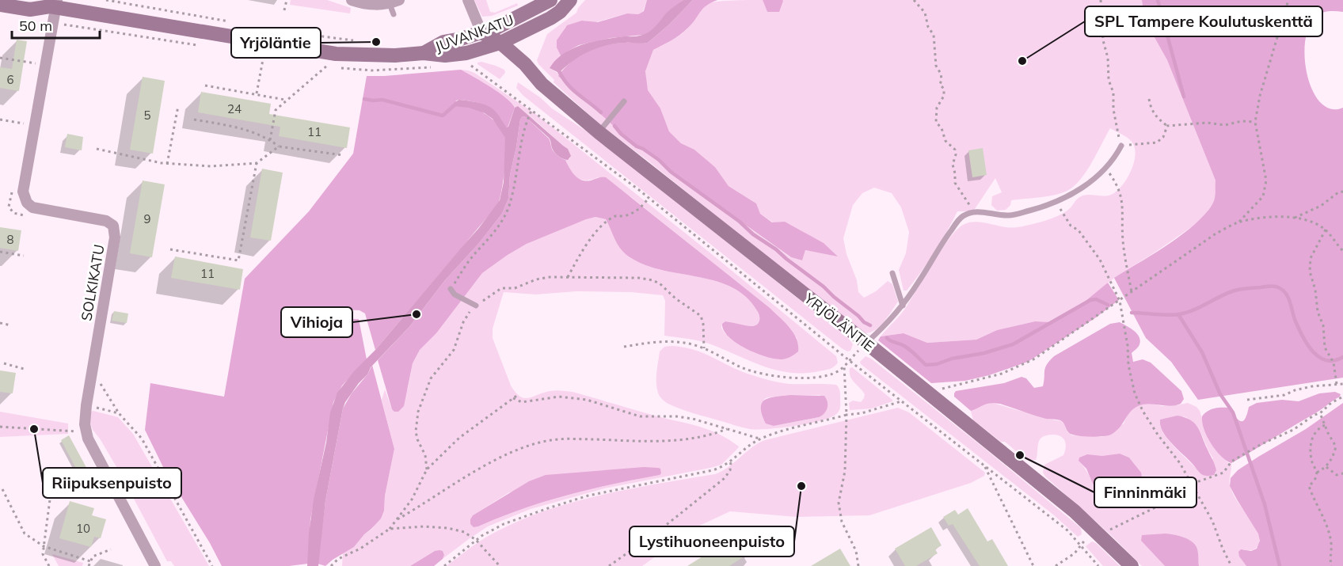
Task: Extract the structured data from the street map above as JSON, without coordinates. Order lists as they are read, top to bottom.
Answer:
{
  "streets": {
    "main road": ["JUVANKATU", "YRJÖLÄNTIE"],
    "street": ["SOLKIKATU"]
  },
  "crossings": [
    ["JUVANKATU", "SOLKIKATU"],
    ["JUVANKATU", "YRJÖLÄNTIE"]
  ],
  "places": [
    "Yrjöläntie",
    "SPL Tampere Koulutuskenttä",
    "Vihioja",
    "Riipuksenpuisto",
    "Finninmäki",
    "Lystihuoneenpuisto"
  ],
  "house_numbers": [
    "6",
    "24",
    "5",
    "11",
    "9",
    "8",
    "11",
    "10"
  ],
  "scale_bar": "50 m"
}
